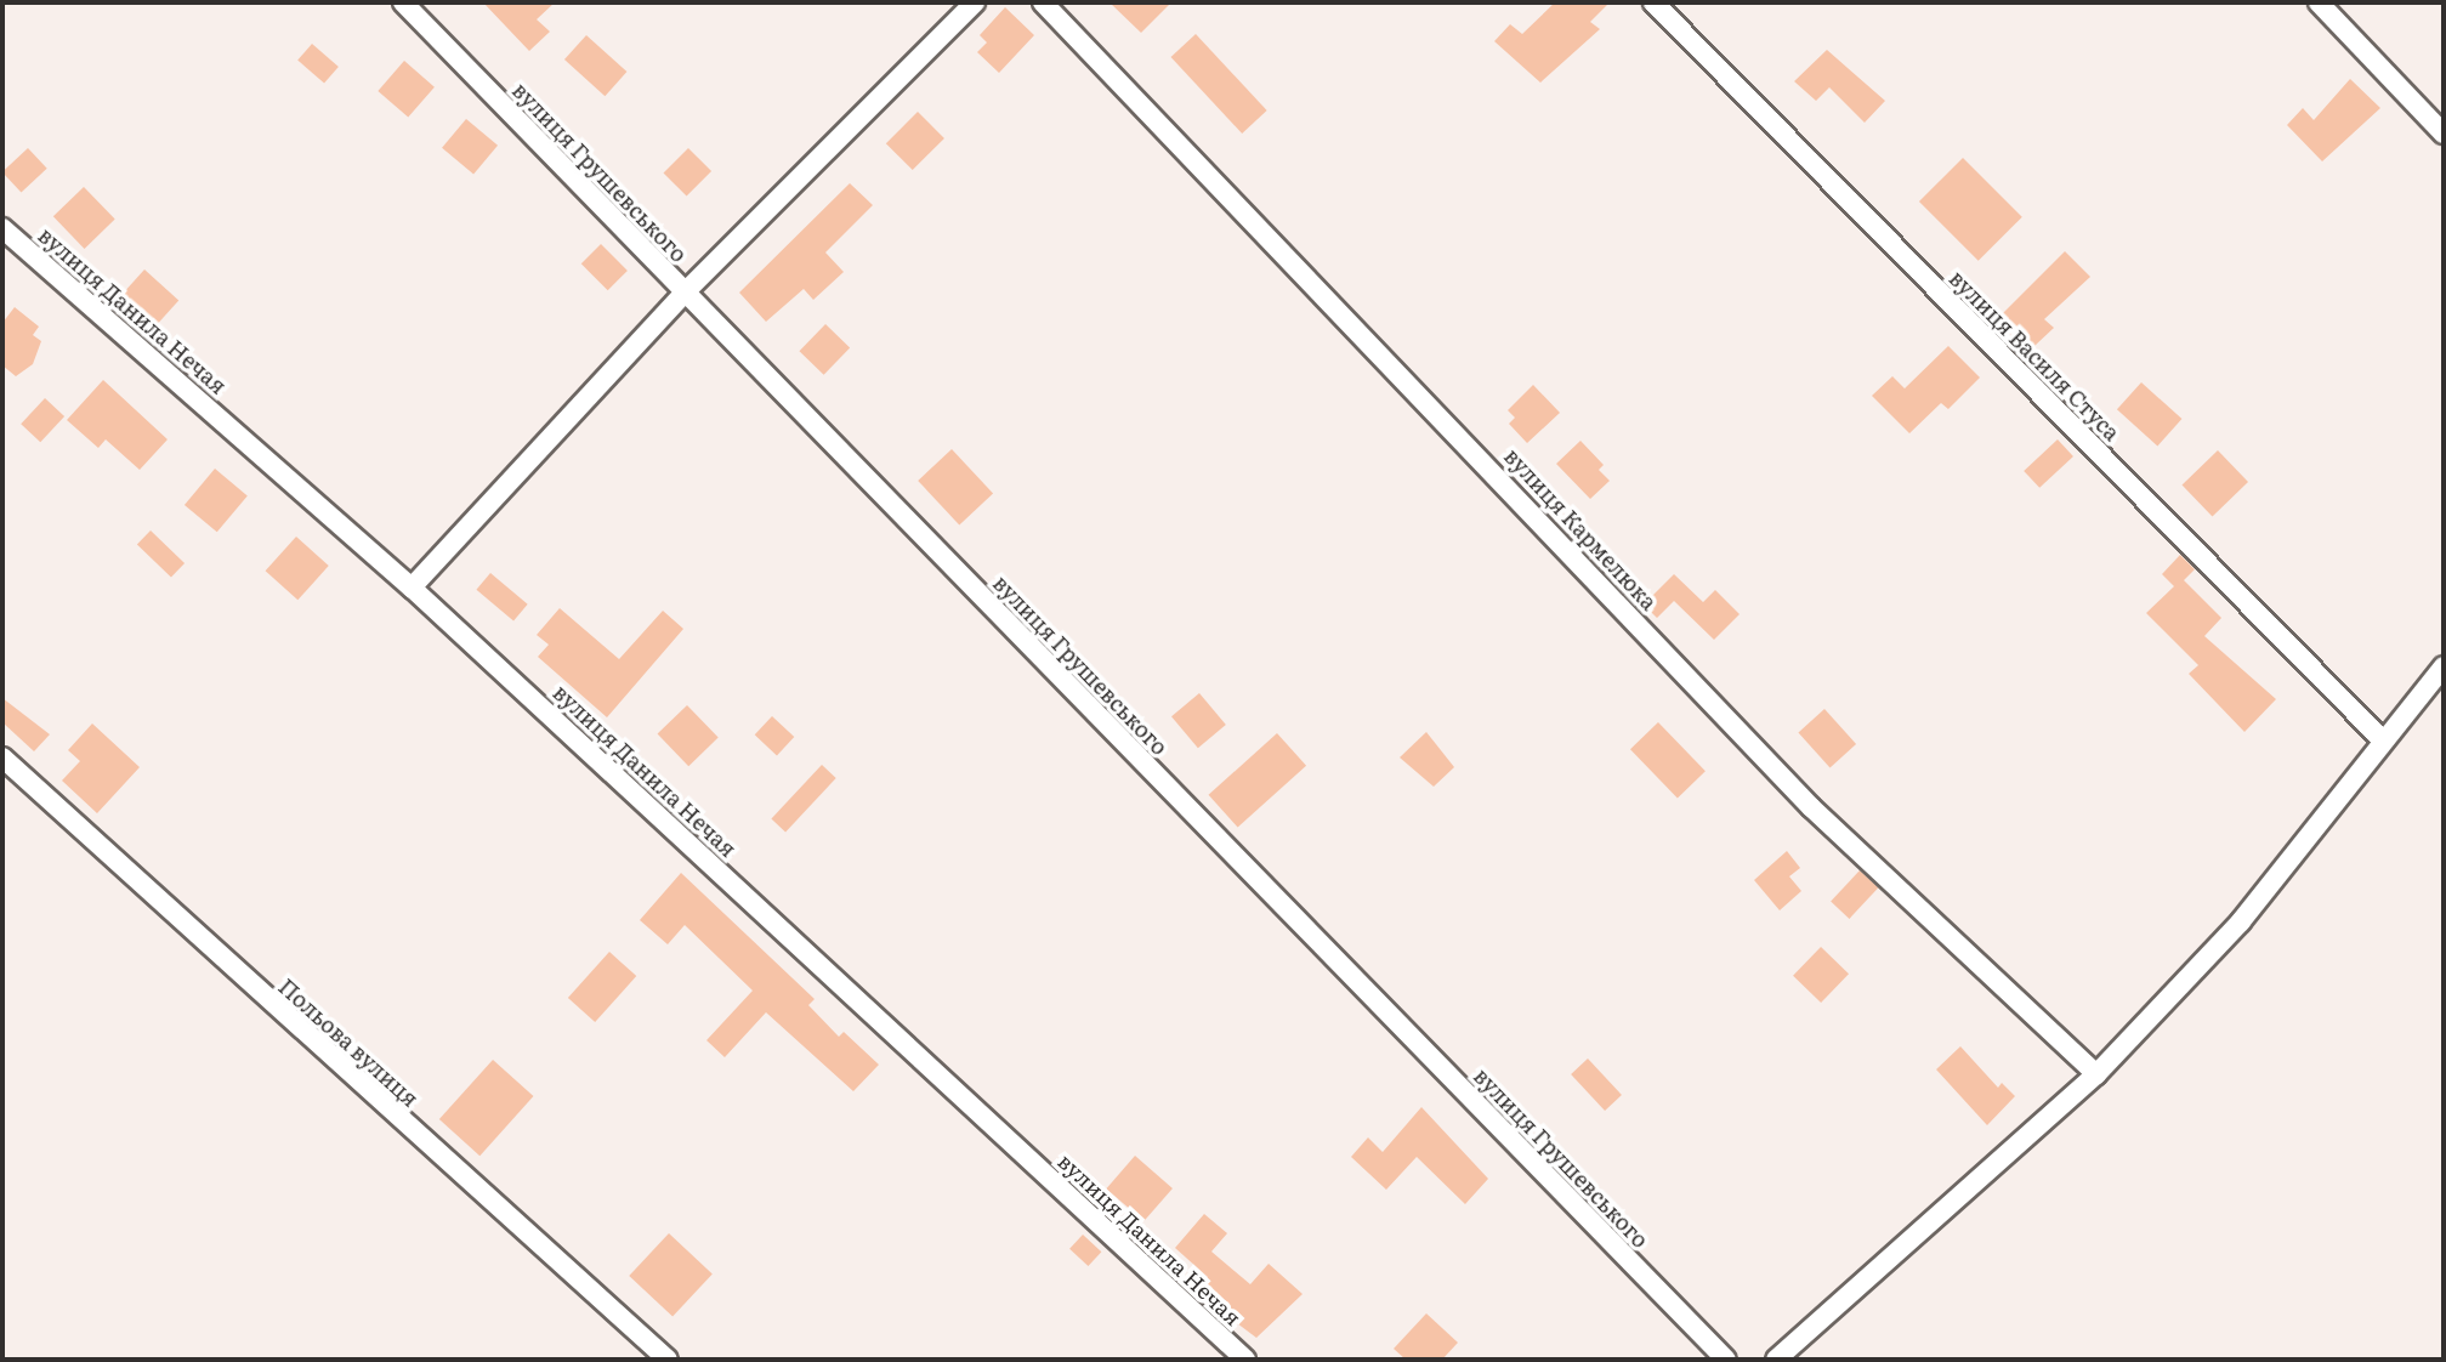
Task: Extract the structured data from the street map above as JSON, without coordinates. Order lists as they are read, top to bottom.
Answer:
{
  "streets": {
    "street": [
      "вулиця Грушевського",
      "вулиця Данила Нечая",
      "вулиця Василя Стуса",
      "вулиця Кармелюка",
      "Польова вулиця"
    ]
  }
}
